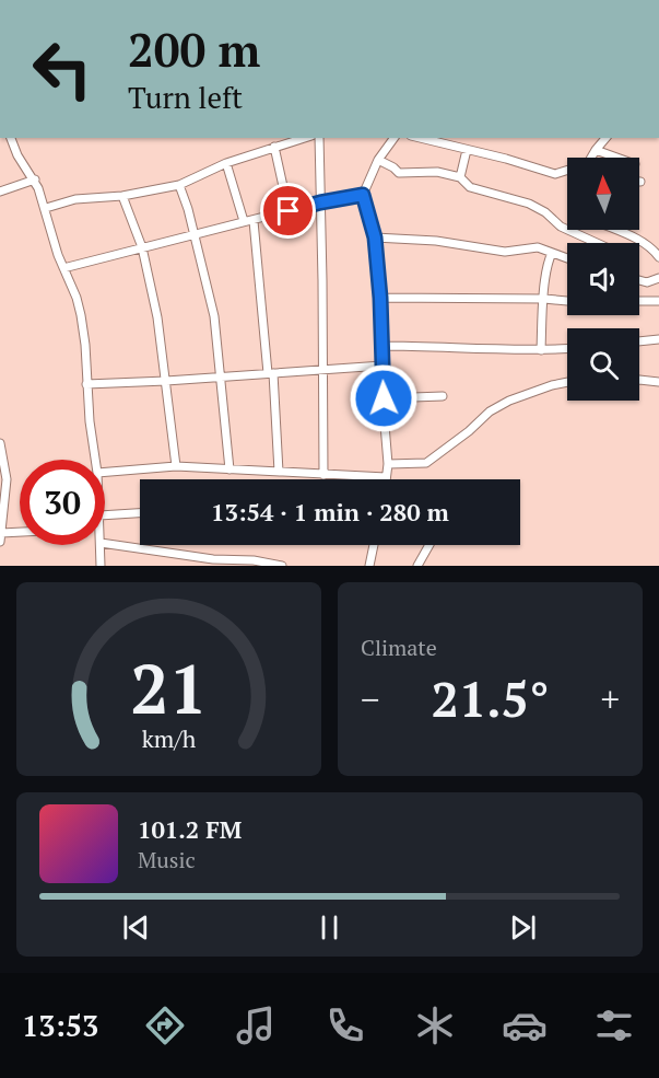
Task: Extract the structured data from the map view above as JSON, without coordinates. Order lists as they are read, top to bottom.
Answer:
{
  "north": "top",
  "page": {
    "turn": ["200 m", "Turn left"],
    "limit": "30",
    "trip": "13:54 · 1 min · 280 m",
    "tile": "Climate",
    "heat": ["−", "21.5°", "+"],
    "song": ["101.2 FM", "Music"],
    "tabs": "13:53",
    "gauge": ["21", "km/h"]
  }
}
